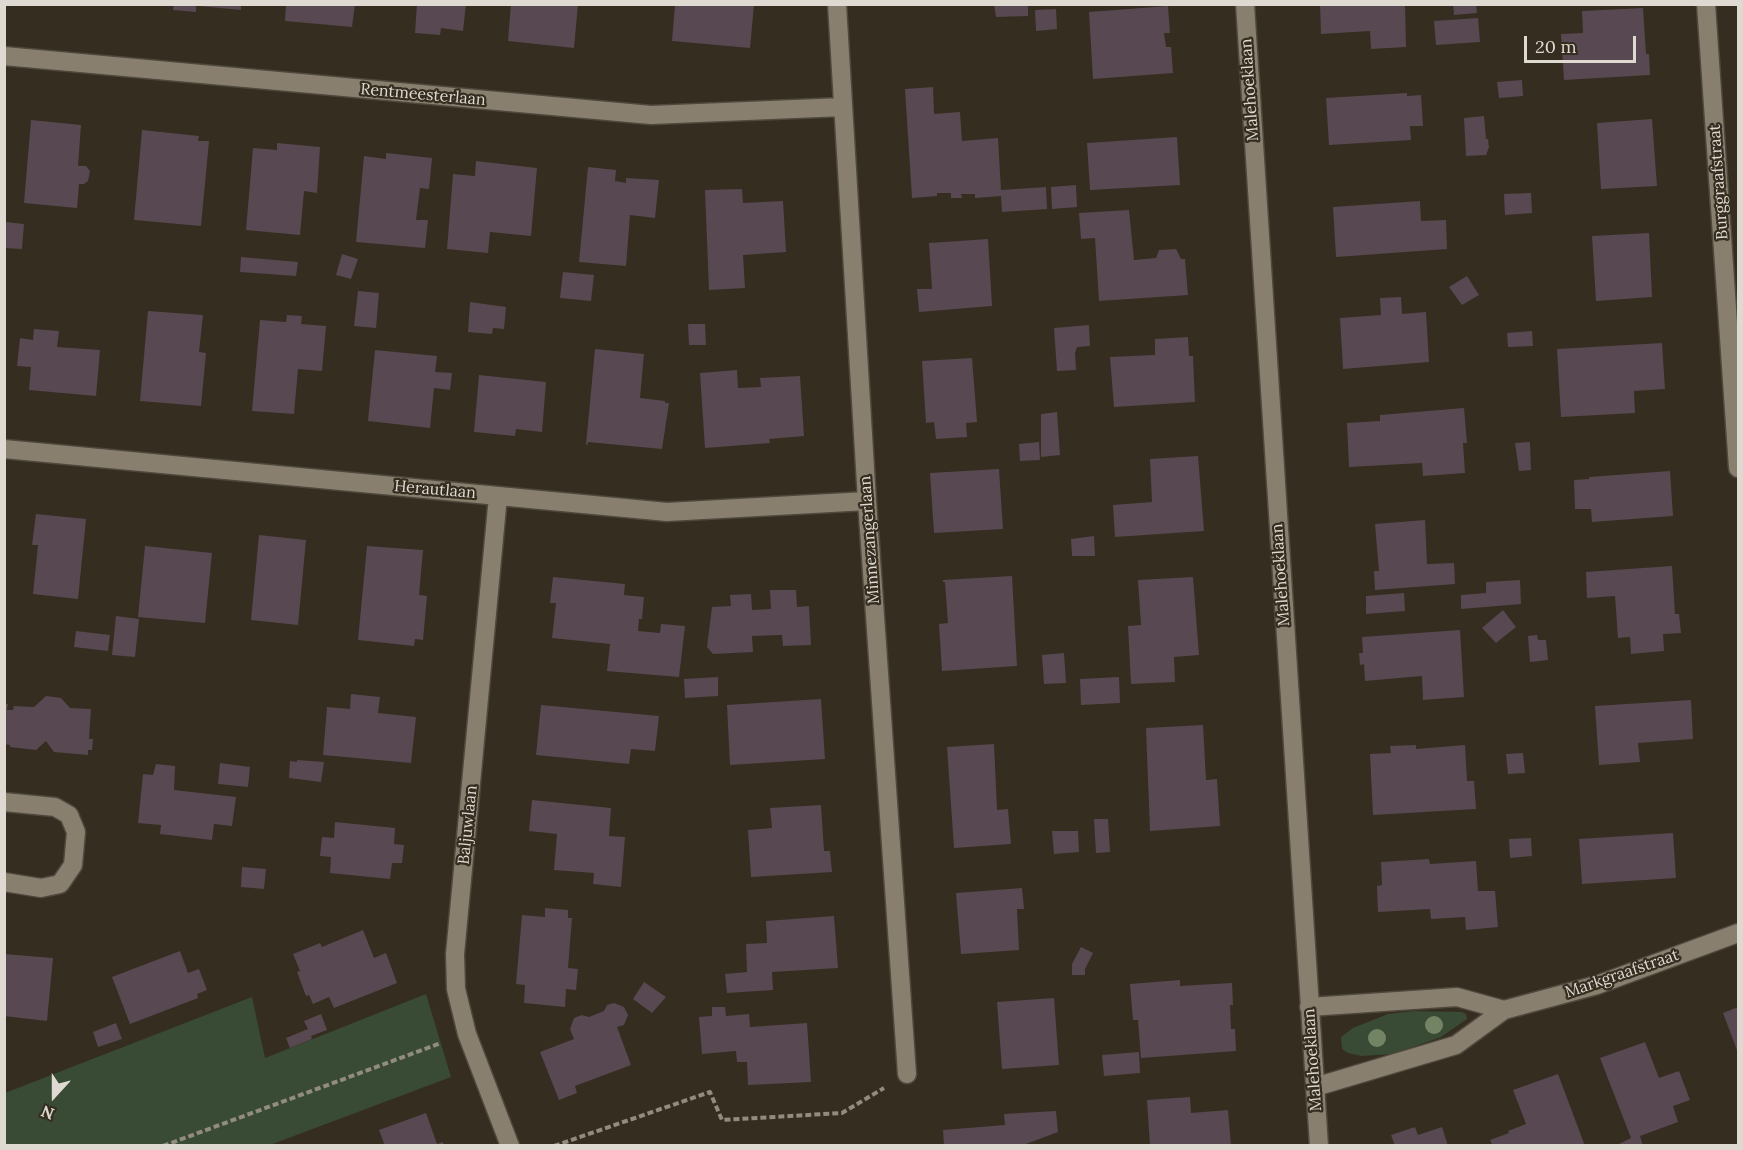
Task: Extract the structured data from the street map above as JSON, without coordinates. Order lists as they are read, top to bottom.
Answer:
{
  "streets": {
    "street": [
      "Malehoeklaan",
      "Rentmeesterlaan",
      "Burggraafstraat",
      "Herautlaan",
      "Minnezangerlaan",
      "Baljuwlaan",
      "Markgraafstraat"
    ]
  },
  "crossings": [
    ["Malehoeklaan", "Markgraafstraat"],
    ["Rentmeesterlaan", "Minnezangerlaan"],
    ["Herautlaan", "Minnezangerlaan"],
    ["Herautlaan", "Baljuwlaan"]
  ],
  "scale_bar": "20 m",
  "north": "bottom"
}
